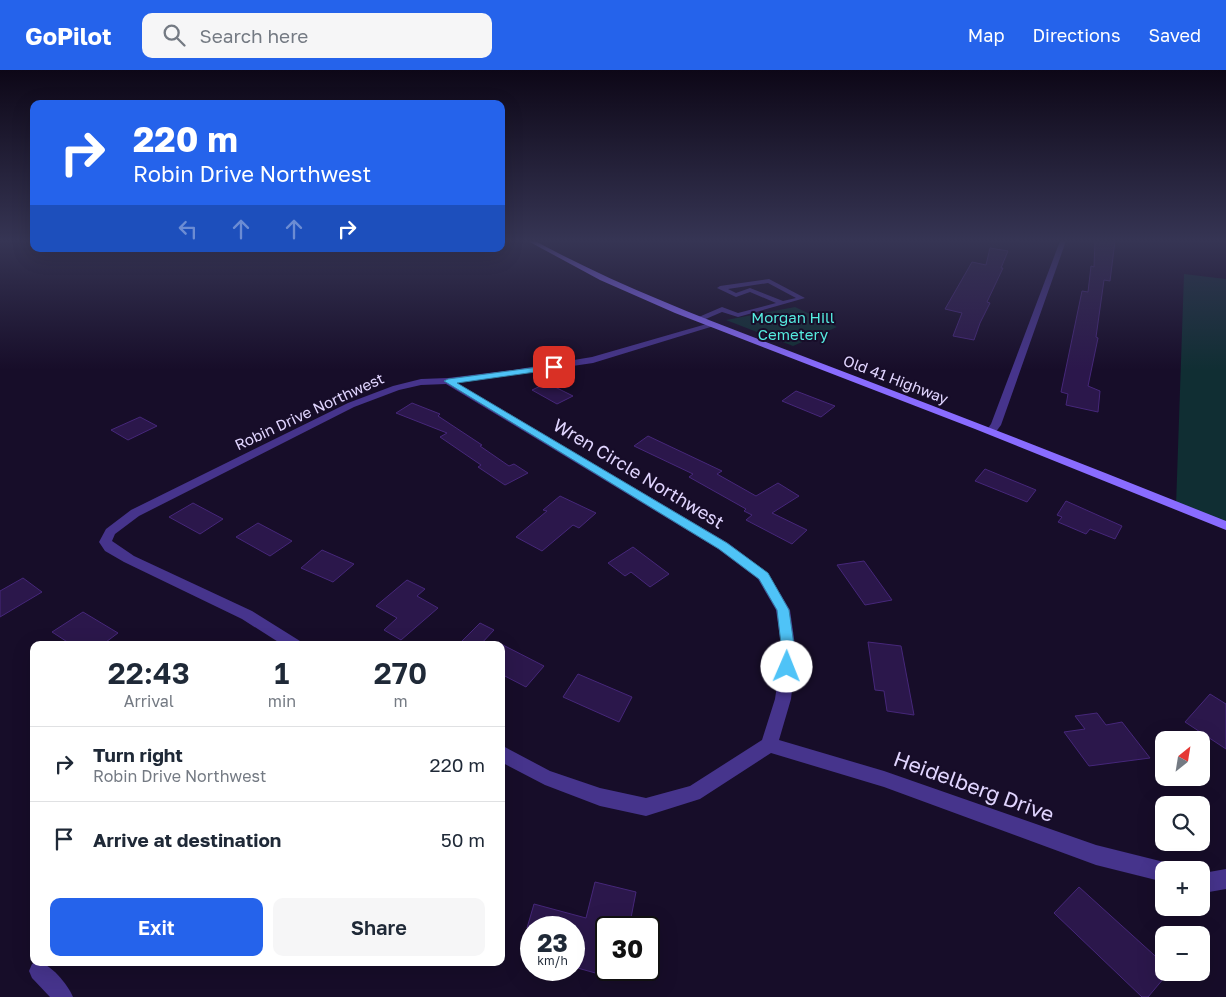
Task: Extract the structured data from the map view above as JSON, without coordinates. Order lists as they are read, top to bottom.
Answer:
{
  "streets": {
    "main road": ["Old 41 Highway"],
    "street": ["Robin Drive Northwest", "Wren Circle Northwest", "Heidelberg Drive"]
  },
  "crossings": [
    ["Old 41 Highway", "Robin Drive Northwest"],
    ["Robin Drive Northwest", "Wren Circle Northwest"],
    ["Wren Circle Northwest", "Heidelberg Drive"]
  ],
  "parks": ["Morgan Hill Cemetery"],
  "north": "top right",
  "page": {
    "header": "GoPilot",
    "search": "Search here",
    "nav": ["Map", "Directions", "Saved"],
    "turn": ["220 m", "Robin Drive Northwest"],
    "eta": [
      "22:43",
      "Arrival",
      "1",
      "min",
      "270",
      "m"
    ],
    "list": [
      {
        "name": "Turn right",
        "note": "Robin Drive Northwest",
        "value": "220 m"
      },
      {
        "name": "Arrive at destination",
        "value": "50 m"
      }
    ],
    "map_buttons": ["+", "−"],
    "buttons": ["Exit", "Share"],
    "speed": "23 km/h",
    "limit": "30"
  }
}
